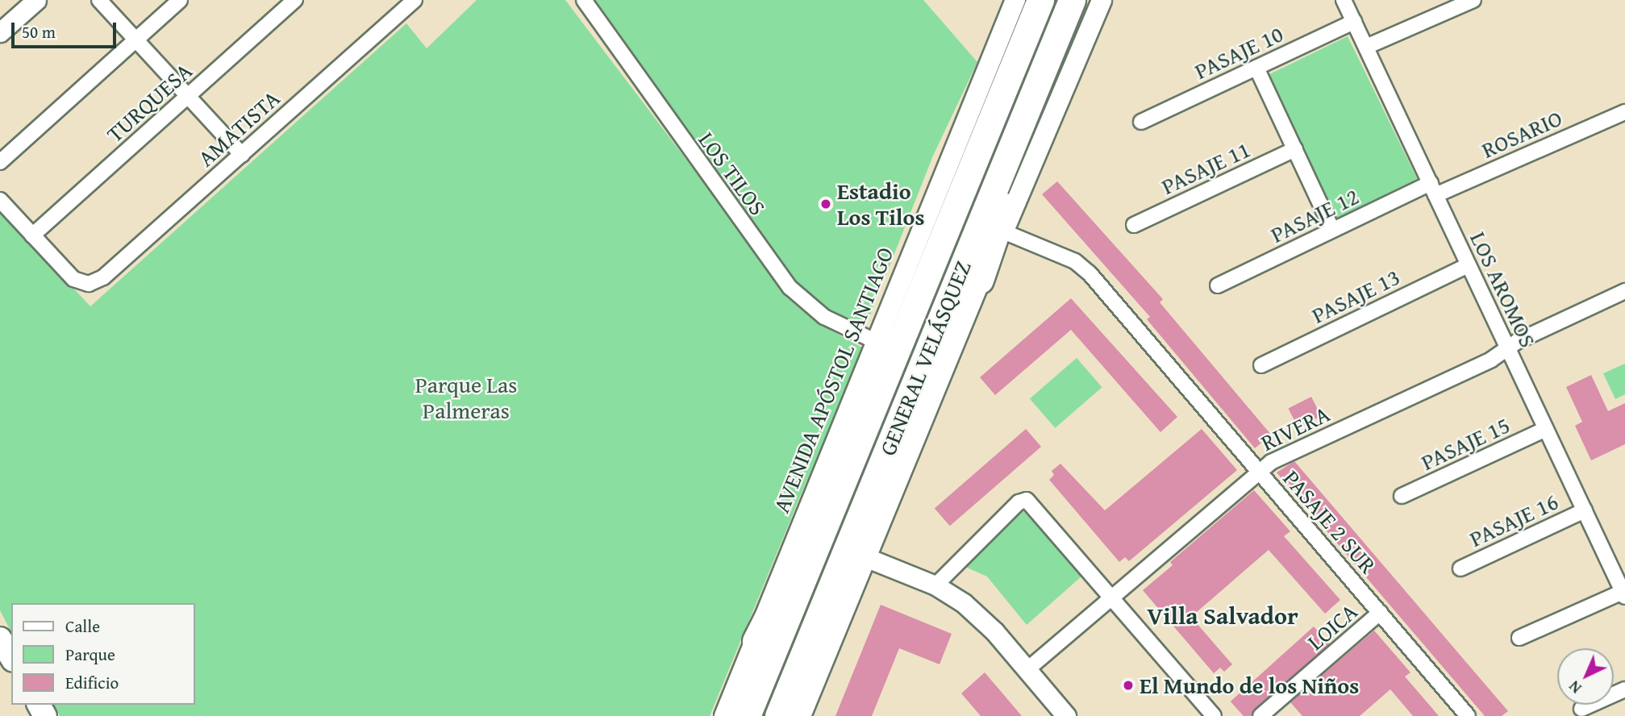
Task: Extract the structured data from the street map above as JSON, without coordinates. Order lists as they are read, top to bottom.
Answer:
{
  "streets": {
    "highway": ["GENERAL VELÁSQUEZ"],
    "main road": ["AVENIDA APÓSTOL SANTIAGO"],
    "street": [
      "PASAJE 10",
      "TURQUESA",
      "AMATISTA",
      "ROSARIO",
      "PASAJE 11",
      "LOS TILOS",
      "PASAJE 12",
      "LOS AROMOS",
      "PASAJE 13",
      "RIVERA",
      "PASAJE 15",
      "PASAJE 16",
      "PASAJE 2 SUR",
      "LOICA"
    ]
  },
  "crossings": [
    ["PASAJE 10", "LOS AROMOS"],
    ["TURQUESA", "AMATISTA"],
    ["ROSARIO", "PASAJE 12"],
    ["ROSARIO", "LOS AROMOS"],
    ["LOS TILOS", "AVENIDA APÓSTOL SANTIAGO"],
    ["PASAJE 12", "LOS AROMOS"],
    ["LOS AROMOS", "PASAJE 13"],
    ["LOS AROMOS", "RIVERA"],
    ["LOS AROMOS", "PASAJE 15"],
    ["LOS AROMOS", "PASAJE 16"],
    ["RIVERA", "PASAJE 2 SUR"],
    ["PASAJE 2 SUR", "LOICA"]
  ],
  "districts": ["Villa Salvador"],
  "parks": ["Parque Las Palmeras"],
  "places": ["Estadio Los Tilos", "El Mundo de los Niños"],
  "legend": ["Calle", "Parque", "Edificio"],
  "scale_bar": "50 m",
  "north": "bottom left"
}
